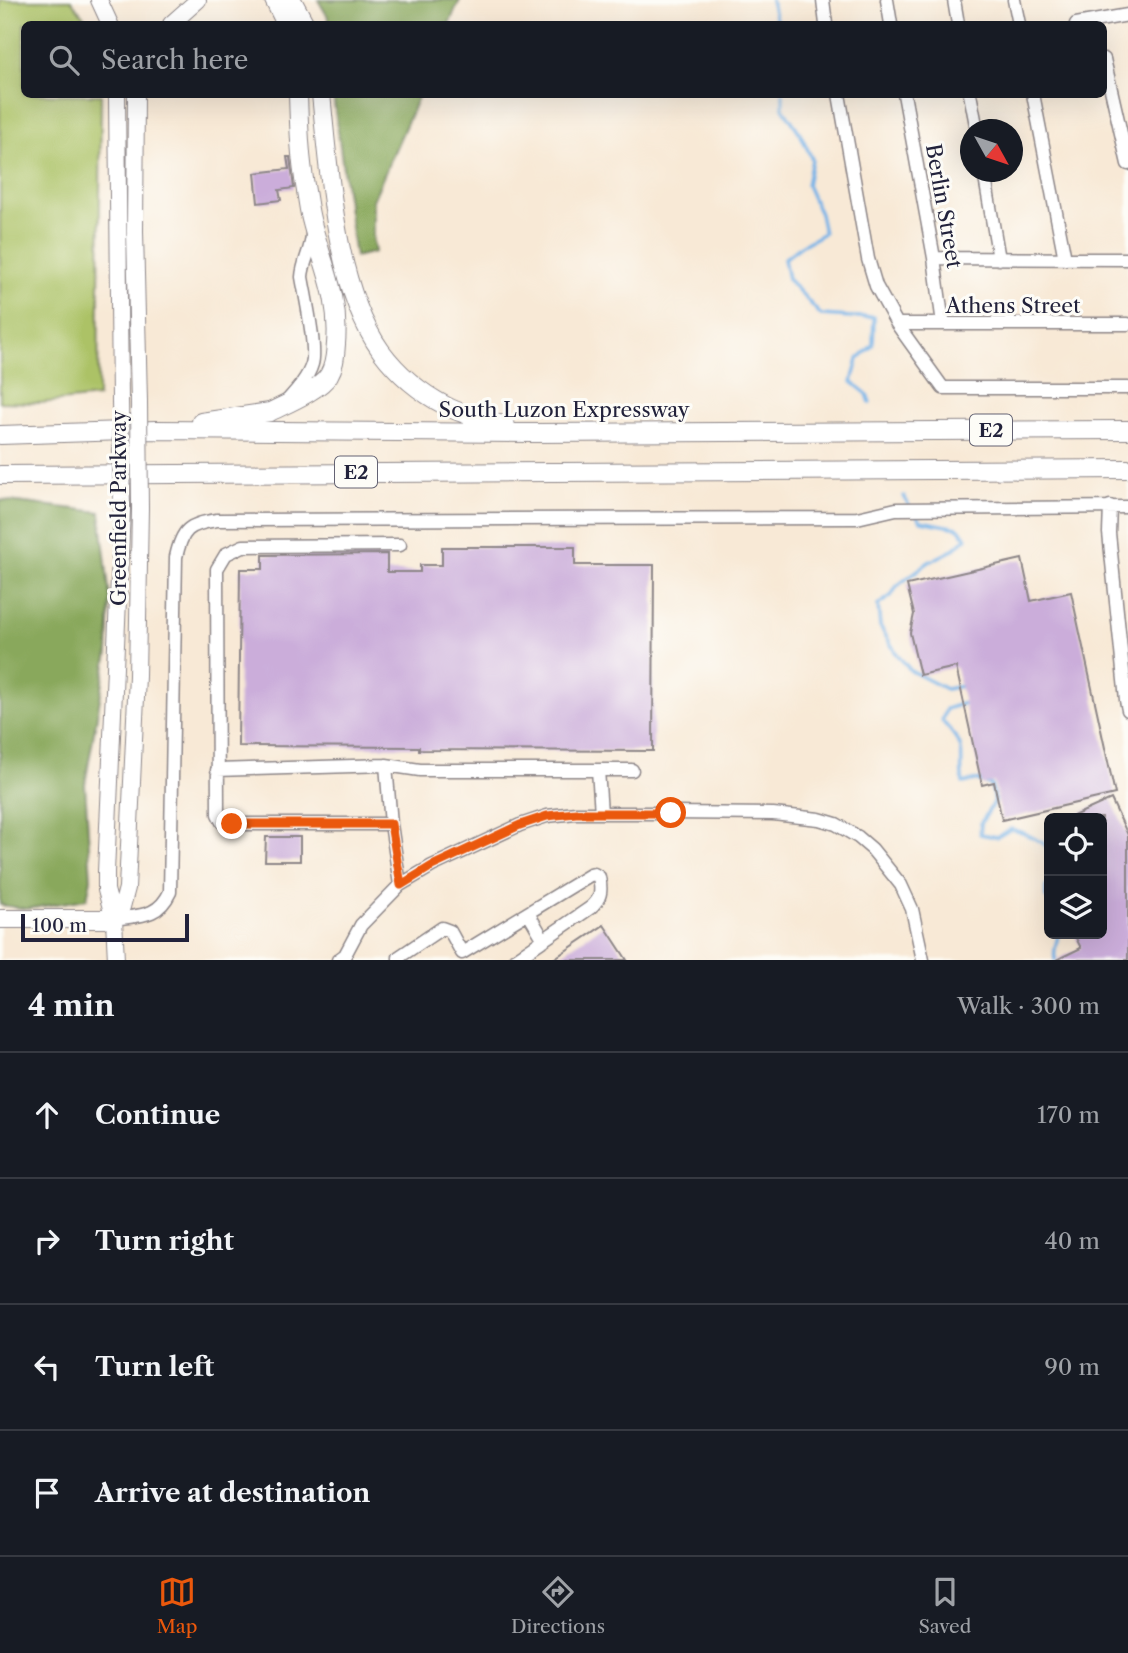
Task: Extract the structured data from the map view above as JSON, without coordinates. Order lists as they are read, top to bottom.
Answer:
{
  "streets": {
    "highway": ["South Luzon Expressway", "E2"],
    "main road": ["Greenfield Parkway"],
    "street": ["Berlin Street", "Athens Street"]
  },
  "crossings": [
    ["Berlin Street", "Athens Street"]
  ],
  "scale_bar": "100 m",
  "north": "bottom right",
  "page": {
    "search": "Search here",
    "scale": "100 m",
    "heading": ["4 min", "Walk · 300 m"],
    "list": [
      ["Continue", "170 m"],
      ["Turn right", "40 m"],
      ["Turn left", "90 m"],
      "Arrive at destination"
    ],
    "nav": ["Map", "Directions", "Saved"]
  }
}
